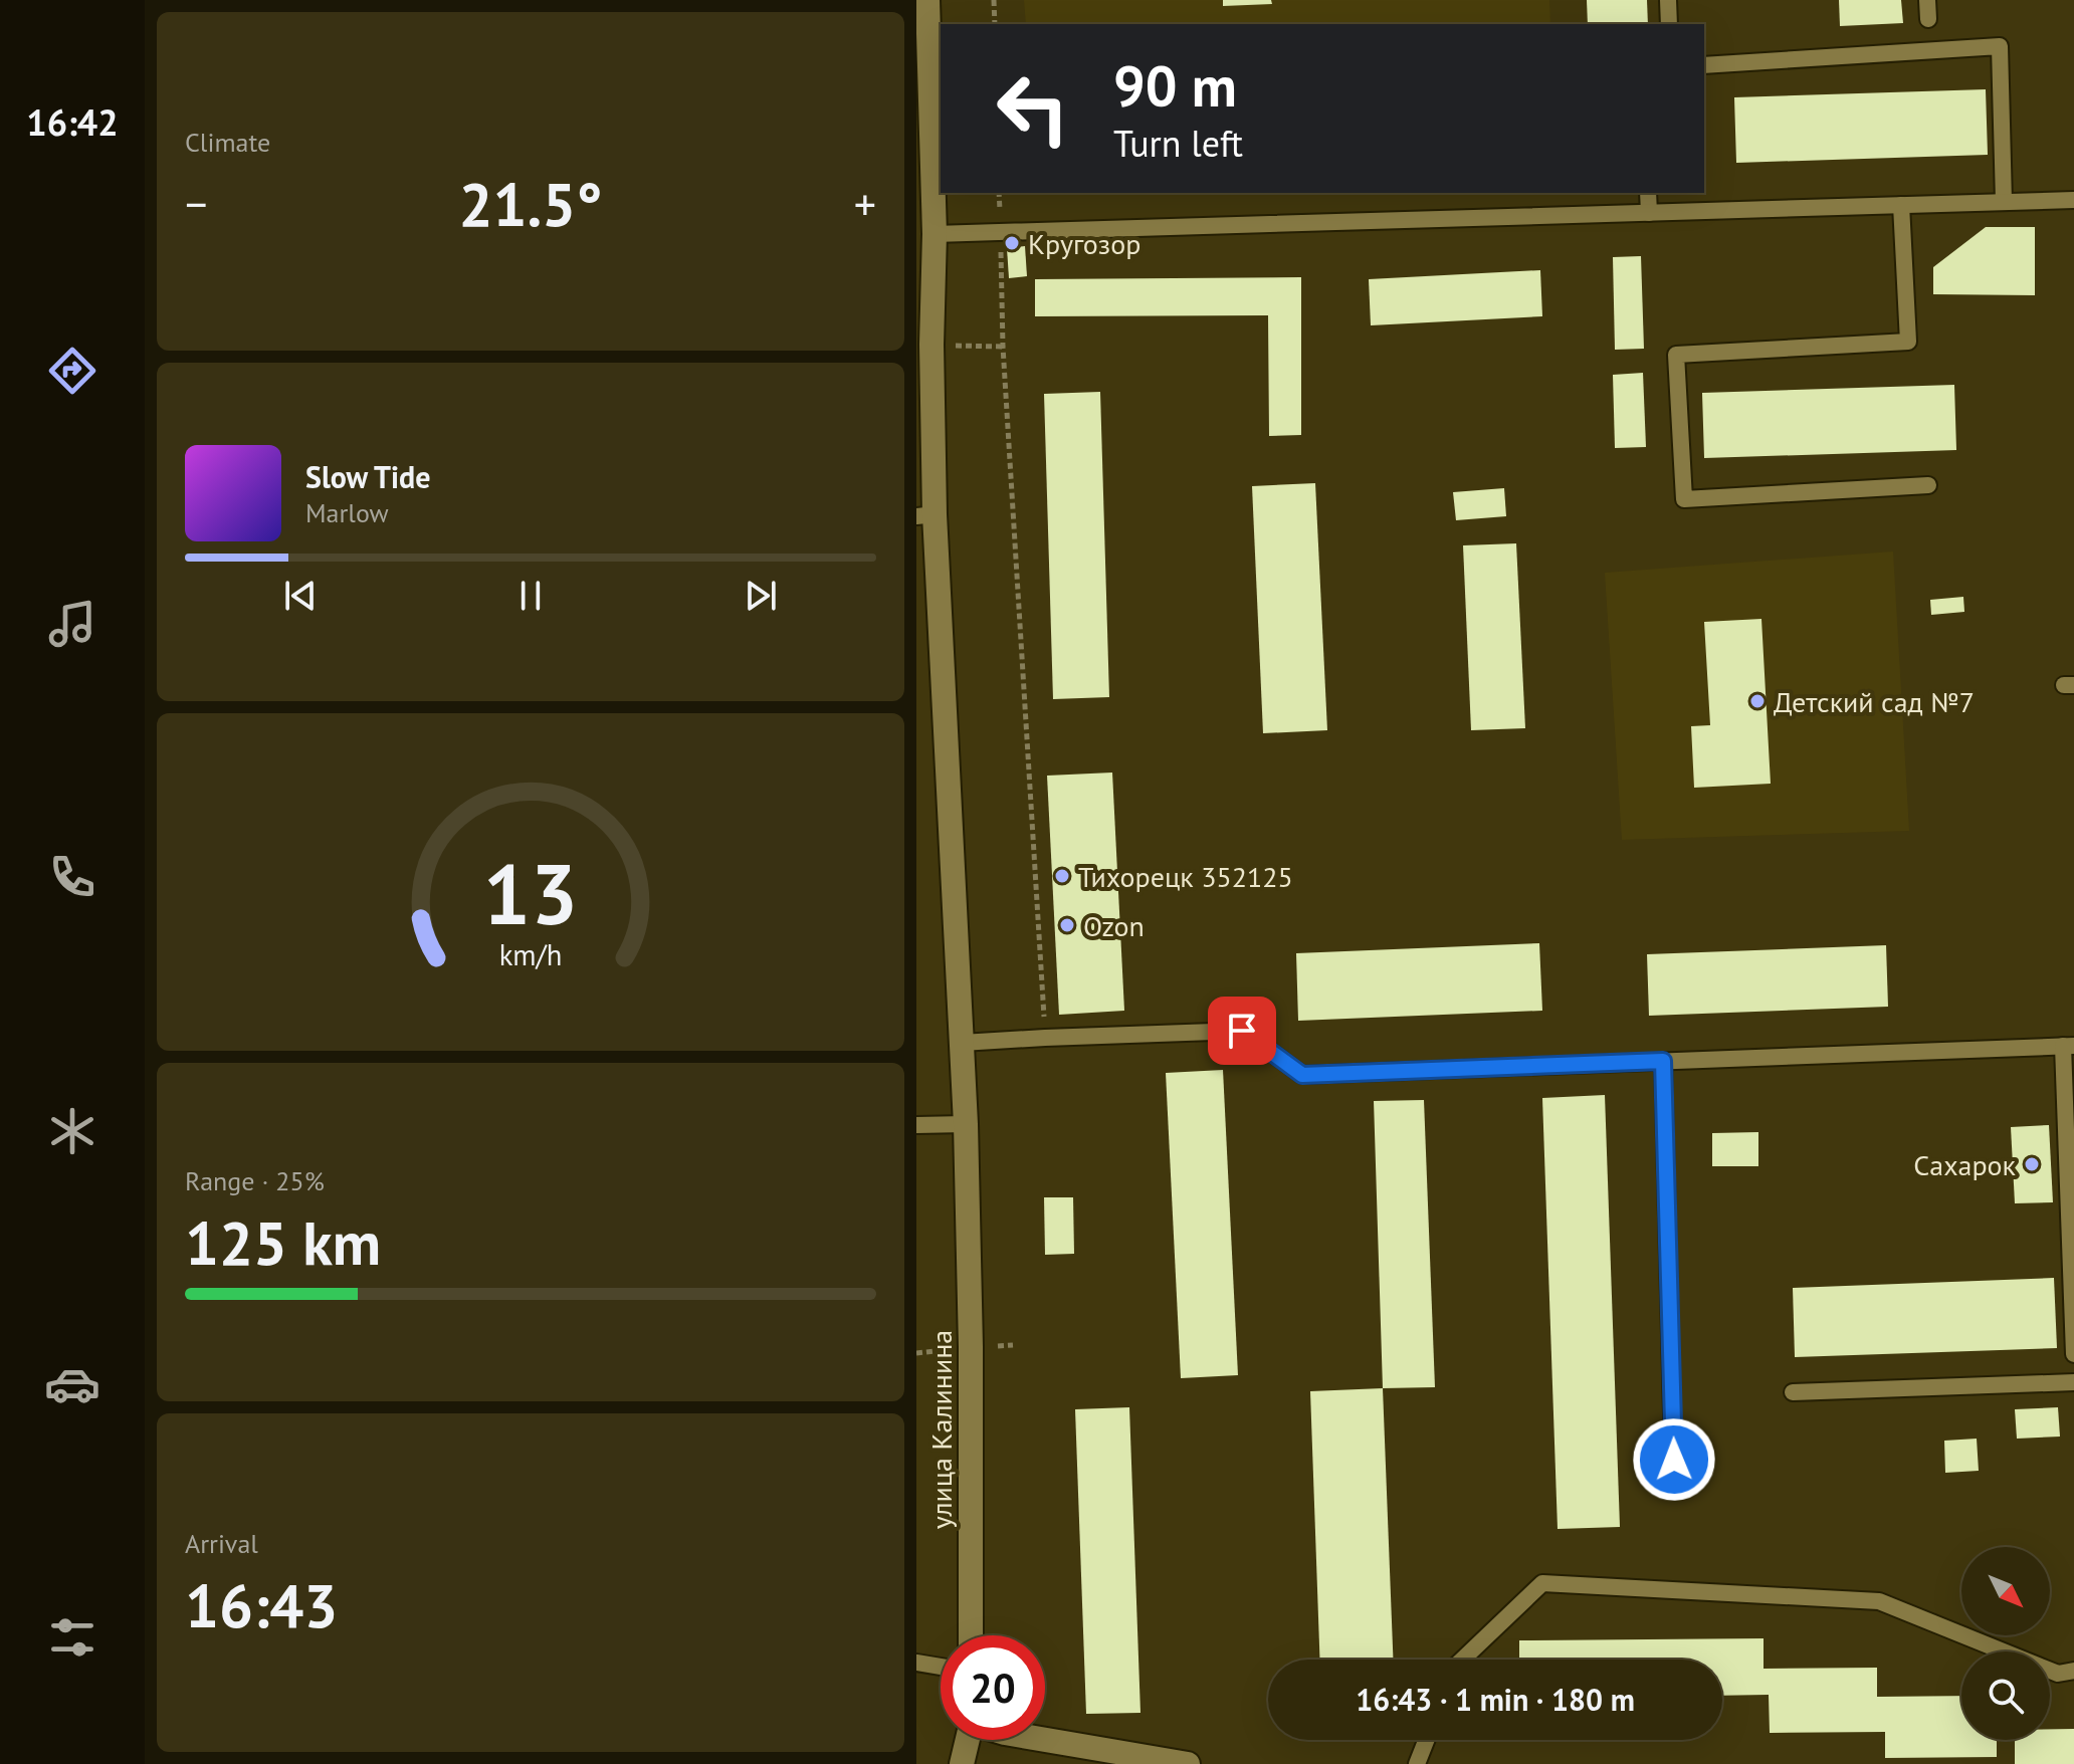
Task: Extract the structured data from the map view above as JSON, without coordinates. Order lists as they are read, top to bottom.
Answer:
{
  "streets": {
    "street": ["улица Калинина"]
  },
  "places": [
    "Кругозор",
    "Детский сад №7",
    "Тихорецк 352125",
    "Ozon",
    "Сахарок"
  ],
  "north": "bottom right",
  "page": {
    "tabs": "16:42",
    "tile": [
      "Climate",
      ["Range · 25%", "125 km"],
      ["Arrival", "16:43"]
    ],
    "turn": ["90 m", "Turn left"],
    "heat": ["−", "21.5°", "+"],
    "song": ["Slow Tide", "Marlow"],
    "limit": "20",
    "trip": "16:43 · 1 min · 180 m",
    "gauge": ["13", "km/h"]
  }
}
